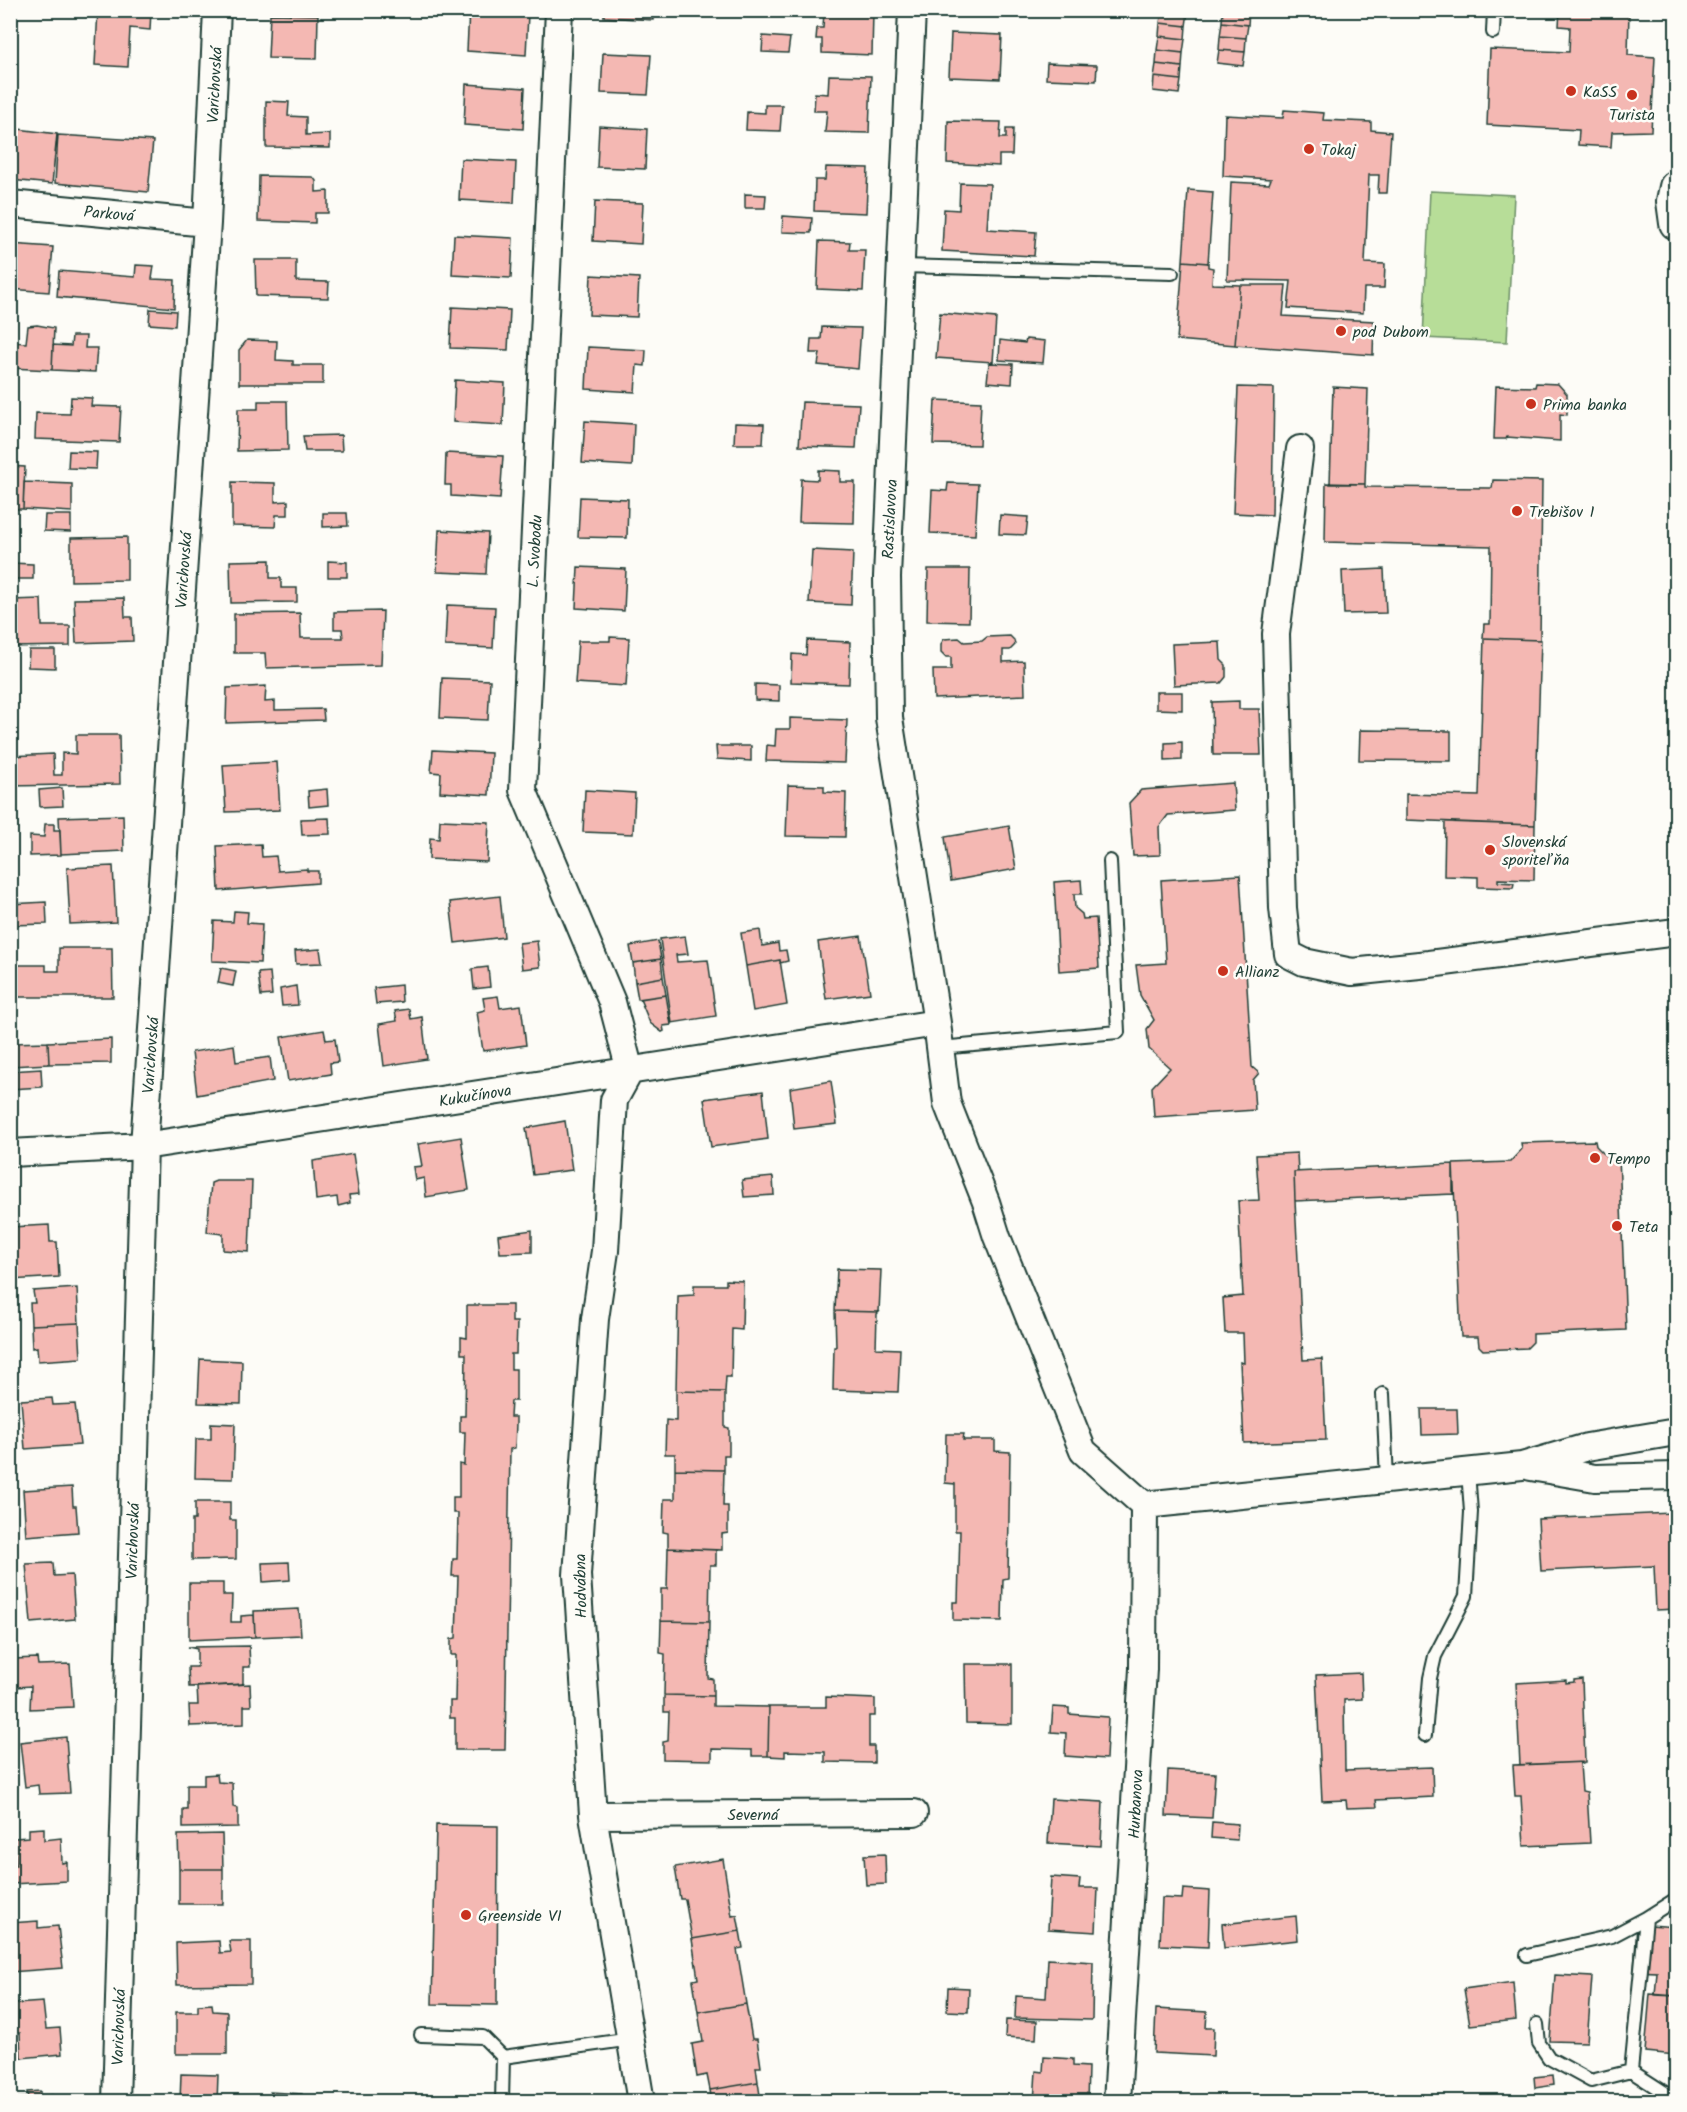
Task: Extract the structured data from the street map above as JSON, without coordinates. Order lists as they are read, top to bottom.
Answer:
{
  "streets": {
    "street": [
      "Varichovská",
      "Parková",
      "Rastislavova",
      "L. Svobodu",
      "Kukučínova",
      "Hodvábna",
      "Hurbanova",
      "Severná"
    ]
  },
  "crossings": [
    ["Varichovská", "Parková"],
    ["Varichovská", "Kukučínova"],
    ["Rastislavova", "Kukučínova"],
    ["Rastislavova", "Hurbanova"],
    ["L. Svobodu", "Kukučínova"],
    ["L. Svobodu", "Hodvábna"],
    ["Kukučínova", "Hodvábna"],
    ["Hodvábna", "Severná"]
  ],
  "places": [
    "KaSS",
    "Turista",
    "Tokaj",
    "pod Dubom",
    "Prima banka",
    "Trebišov 1",
    "Slovenská sporiteľňa",
    "Allianz",
    "Tempo",
    "Teta",
    "Greenside VI"
  ]
}
